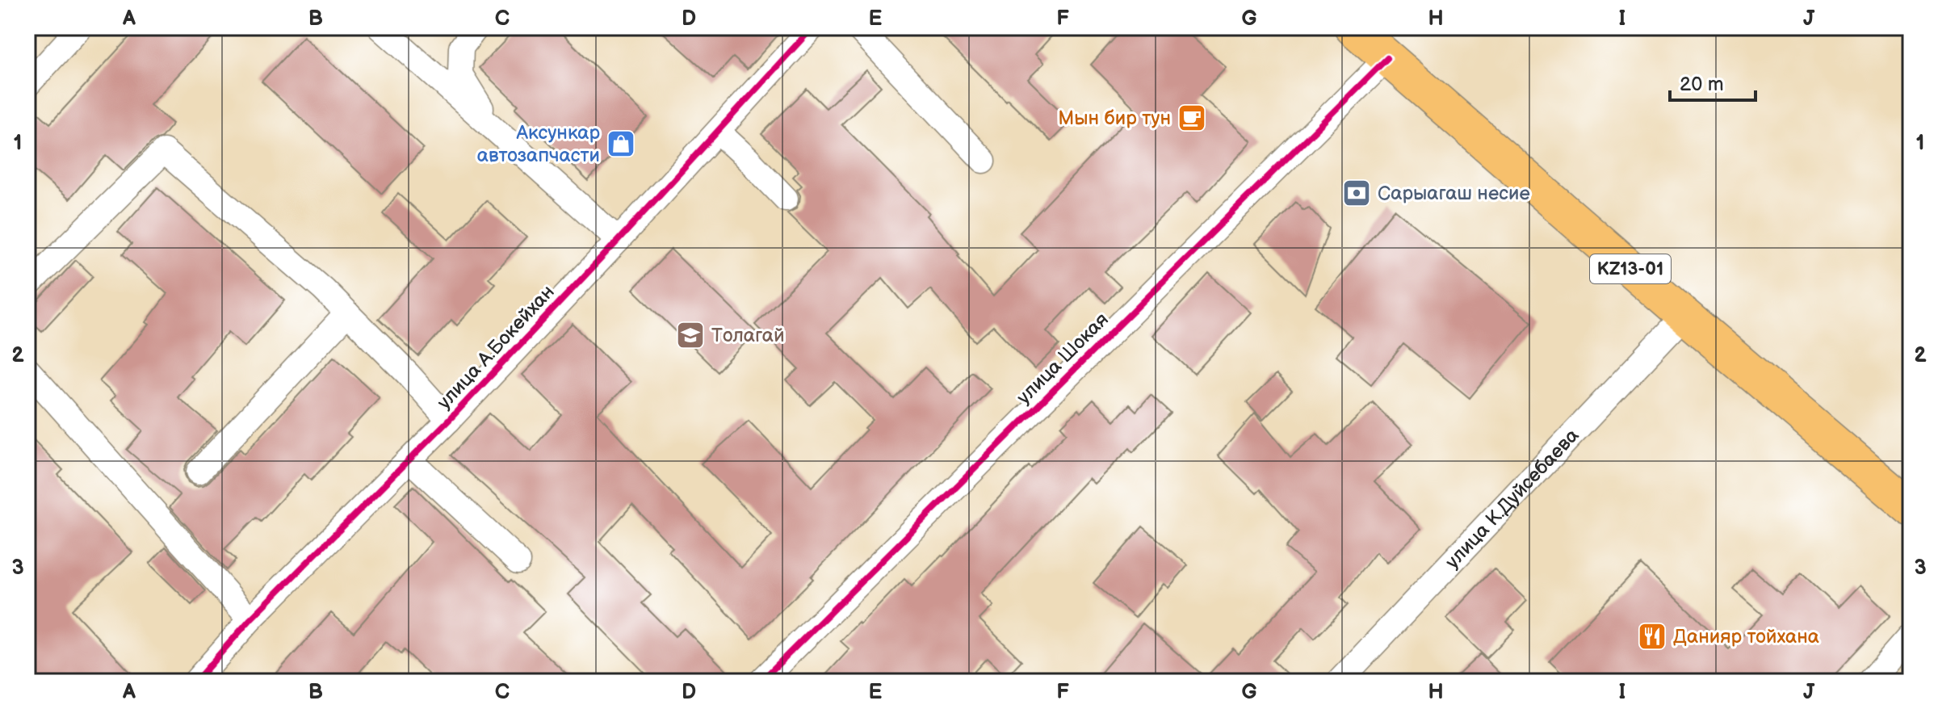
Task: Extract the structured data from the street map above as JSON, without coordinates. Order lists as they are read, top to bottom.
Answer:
{
  "streets": {
    "highway": ["KZ13-01"],
    "street": ["улица А.Бокейхан", "улица Шокая", "улица К.Дуйсебаева"]
  },
  "crossings": [
    ["KZ13-01", "улица Шокая"],
    ["KZ13-01", "улица К.Дуйсебаева"]
  ],
  "places": {
    "cafe": ["Мын бир тун"],
    "shop": ["Аксункар автозапчасти"],
    "bank": ["Сарыагаш несие"],
    "school or university": ["Толагай"],
    "restaurant": ["Данияр тойхана"]
  },
  "scale_bar": "20 m",
  "grid": {
    "columns": [
      "A",
      "B",
      "C",
      "D",
      "E",
      "F",
      "G",
      "H",
      "I",
      "J"
    ],
    "rows": ["1", "2", "3"]
  }
}
